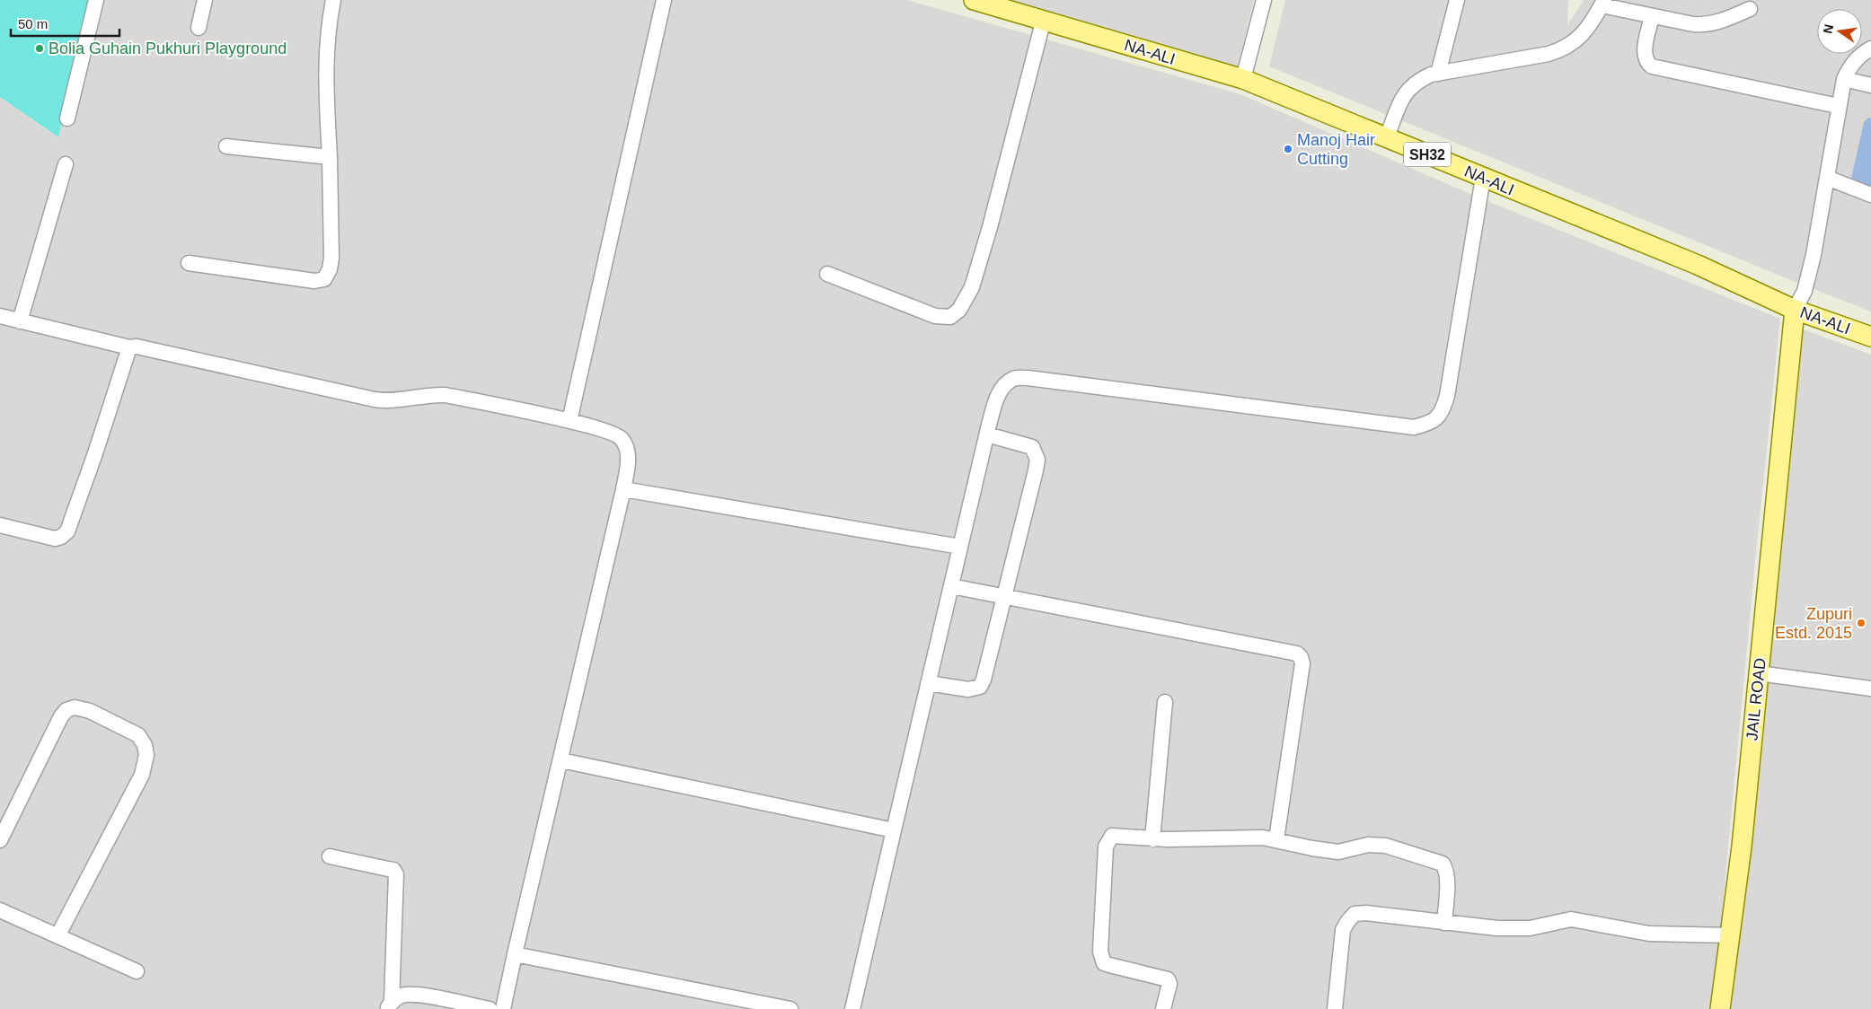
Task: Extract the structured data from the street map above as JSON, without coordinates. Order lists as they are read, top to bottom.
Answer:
{
  "streets": {
    "main road": ["NA-ALI", "SH32", "JAIL ROAD"]
  },
  "crossings": [
    ["NA-ALI", "JAIL ROAD"]
  ],
  "places": ["Bolia Guhain Pukhuri Playground", "Manoj Hair Cutting", "Zupuri Estd. 2015"],
  "scale_bar": "50 m",
  "north": "left"
}
